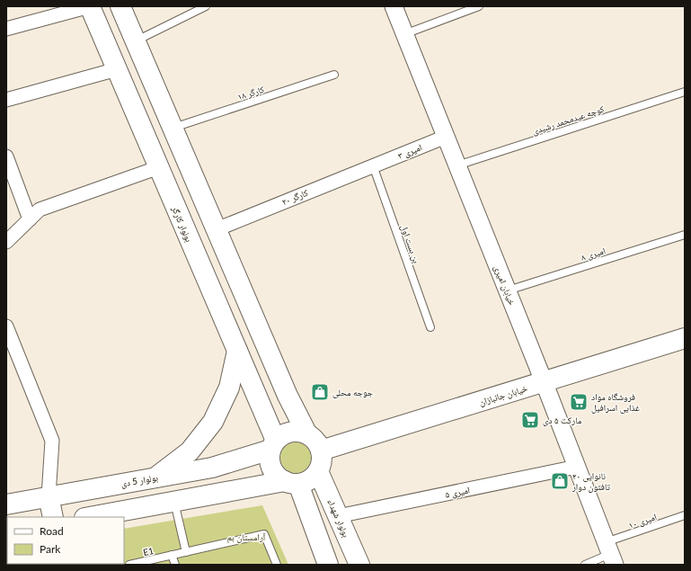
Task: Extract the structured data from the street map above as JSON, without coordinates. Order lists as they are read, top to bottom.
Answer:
{
  "streets": {
    "main road": [
      "بولوار کارگر",
      "خیابان جانبازان",
      "بولوار 5 دی",
      "بولوار شهداء"
    ],
    "street": [
      "امیری ۳",
      "کارگر ۲۰",
      "خیابان امیری",
      "امیری ۵"
    ],
    "lane": [
      "کارگر ۱۸",
      "کوچه عیدمحمد رشیدی",
      "بن بست اول",
      "امیری ۸",
      "امیری ۱۰",
      "E1"
    ]
  },
  "crossings": [
    ["کوچه عیدمحمد رشیدی", "خیابان امیری"],
    ["امیری ۳", "کارگر ۲۰"],
    ["امیری ۳", "بن بست اول"],
    ["امیری ۳", "خیابان امیری"],
    ["کارگر ۲۰", "بن بست اول"],
    ["بولوار کارگر", "خیابان جانبازان"],
    ["بولوار کارگر", "بولوار 5 دی"],
    ["بولوار کارگر", "بولوار شهداء"],
    ["امیری ۸", "خیابان امیری"],
    ["خیابان امیری", "خیابان جانبازان"],
    ["خیابان امیری", "امیری ۵"],
    ["خیابان امیری", "امیری ۱۰"],
    ["خیابان جانبازان", "بولوار 5 دی"],
    ["خیابان جانبازان", "بولوار شهداء"],
    ["بولوار 5 دی", "بولوار شهداء"],
    ["امیری ۵", "بولوار شهداء"]
  ],
  "parks": ["آرامستان بم"],
  "places": {
    "shop": ["جوجه محلی", "نانوایی ۲۰ تافتون دوار"],
    "supermarket": ["فروشگاه مواد غذایی اسرافیل", "مارکت ۵ دی"]
  },
  "legend": ["Road", "Park"]
}
